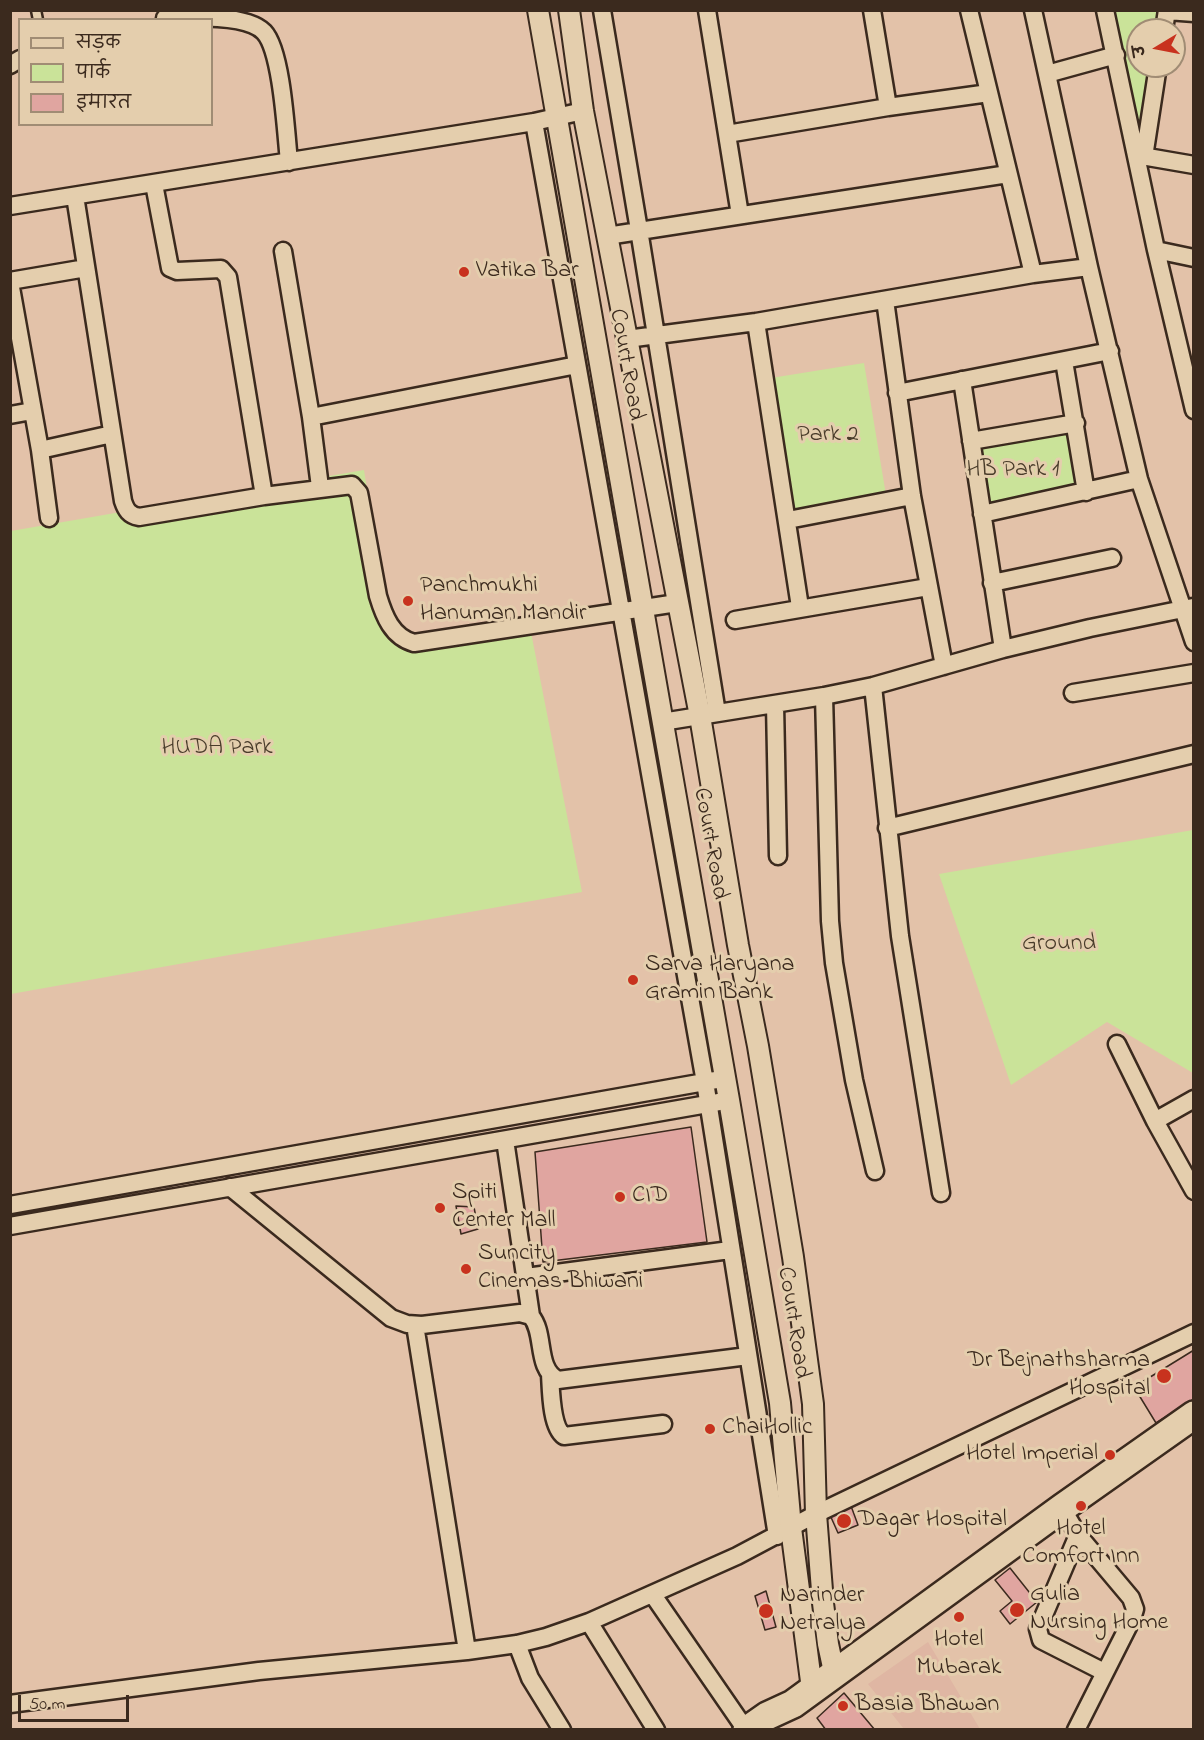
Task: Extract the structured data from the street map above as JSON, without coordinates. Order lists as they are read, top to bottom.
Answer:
{
  "streets": {
    "street": ["Court Road"]
  },
  "parks": [
    "Park 2",
    "HB Park 1",
    "HUDA Park",
    "Ground"
  ],
  "places": [
    "Vatika Bar",
    "Panchmukhi Hanuman Mandir",
    "Sarva Haryana Gramin Bank",
    "CID",
    "Spiti Center Mall",
    "Suncity Cinemas Bhiwani",
    "Dr Bejnathsharma Hospital",
    "ChaiHollic",
    "Hotel Imperial",
    "Hotel Comfort Inn",
    "Dagar Hospital",
    "Gulia Nursing Home",
    "Narinder Netralya",
    "Hotel Mubarak",
    "Basia Bhawan"
  ],
  "legend": ["सड़क", "पार्क", "इमारत"],
  "scale_bar": "50 m",
  "north": "left"
}
